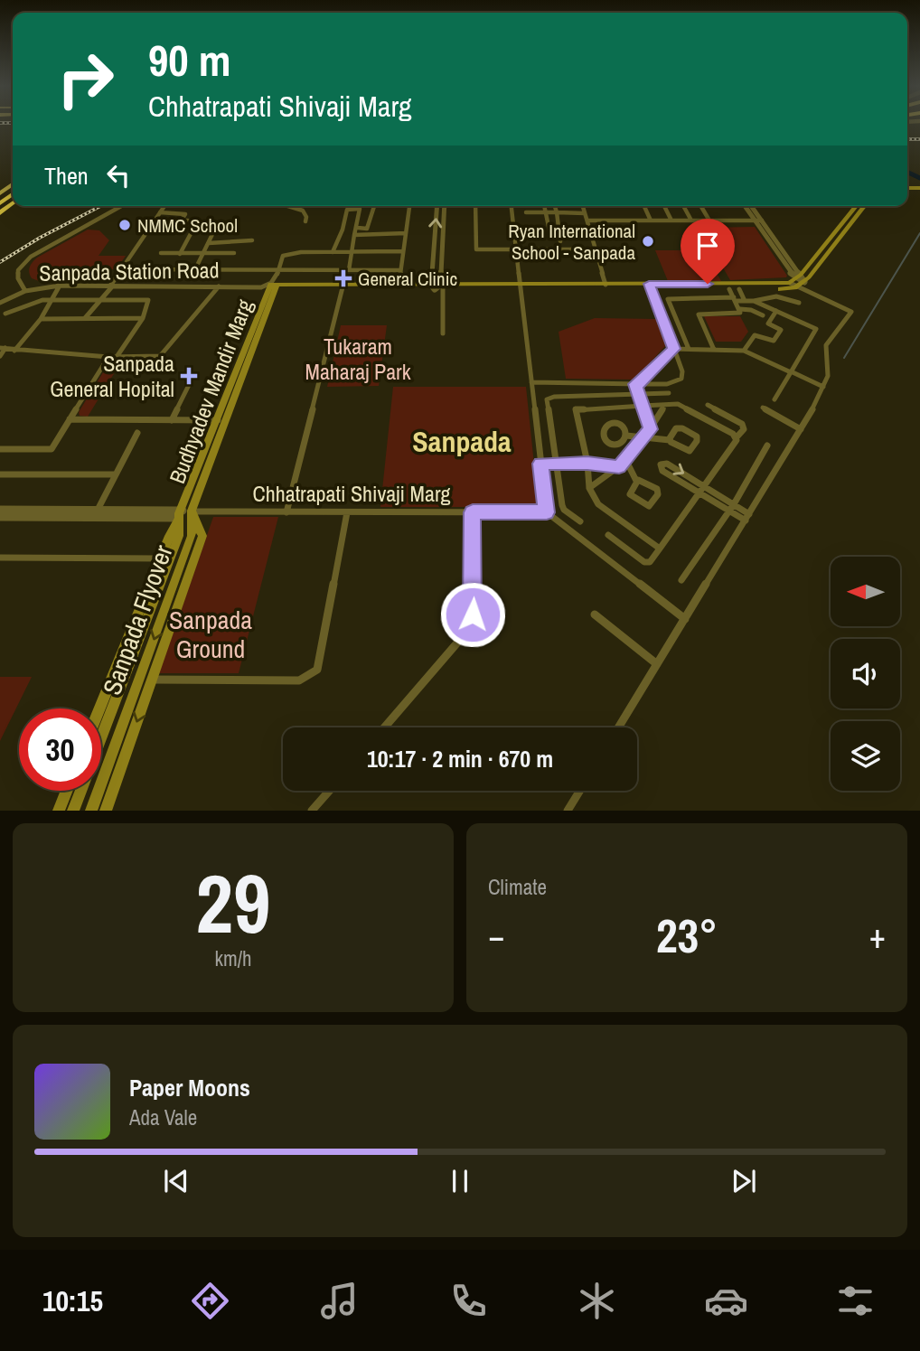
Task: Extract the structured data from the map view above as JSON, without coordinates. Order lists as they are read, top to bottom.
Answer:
{
  "streets": {
    "main road": ["Sanpada Station Road", "Budhyadev Mandir Marg", "Sanpada Flyover"],
    "street": ["Chhatrapati Shivaji Marg"]
  },
  "crossings": [
    ["Sanpada Station Road", "Budhyadev Mandir Marg"],
    ["Budhyadev Mandir Marg", "Chhatrapati Shivaji Marg"],
    ["Budhyadev Mandir Marg", "Sanpada Flyover"],
    ["Chhatrapati Shivaji Marg", "Sanpada Flyover"]
  ],
  "districts": ["Sanpada"],
  "parks": ["Tukaram Maharaj Park", "Sanpada Ground"],
  "places": {
    "other": ["NMMC School", "Ryan International School - Sanpada"],
    "health": ["General Clinic", "Sanpada General Hopital"]
  },
  "north": "left",
  "page": {
    "turn": ["90 m", "Chhatrapati Shivaji Marg"],
    "then": "Then",
    "limit": "30",
    "trip": "10:17 · 2 min · 670 m",
    "tile": [
      ["29", "km/h"],
      "Climate"
    ],
    "heat": ["−", "23°", "+"],
    "song": ["Paper Moons", "Ada Vale"],
    "tabs": "10:15"
  }
}
